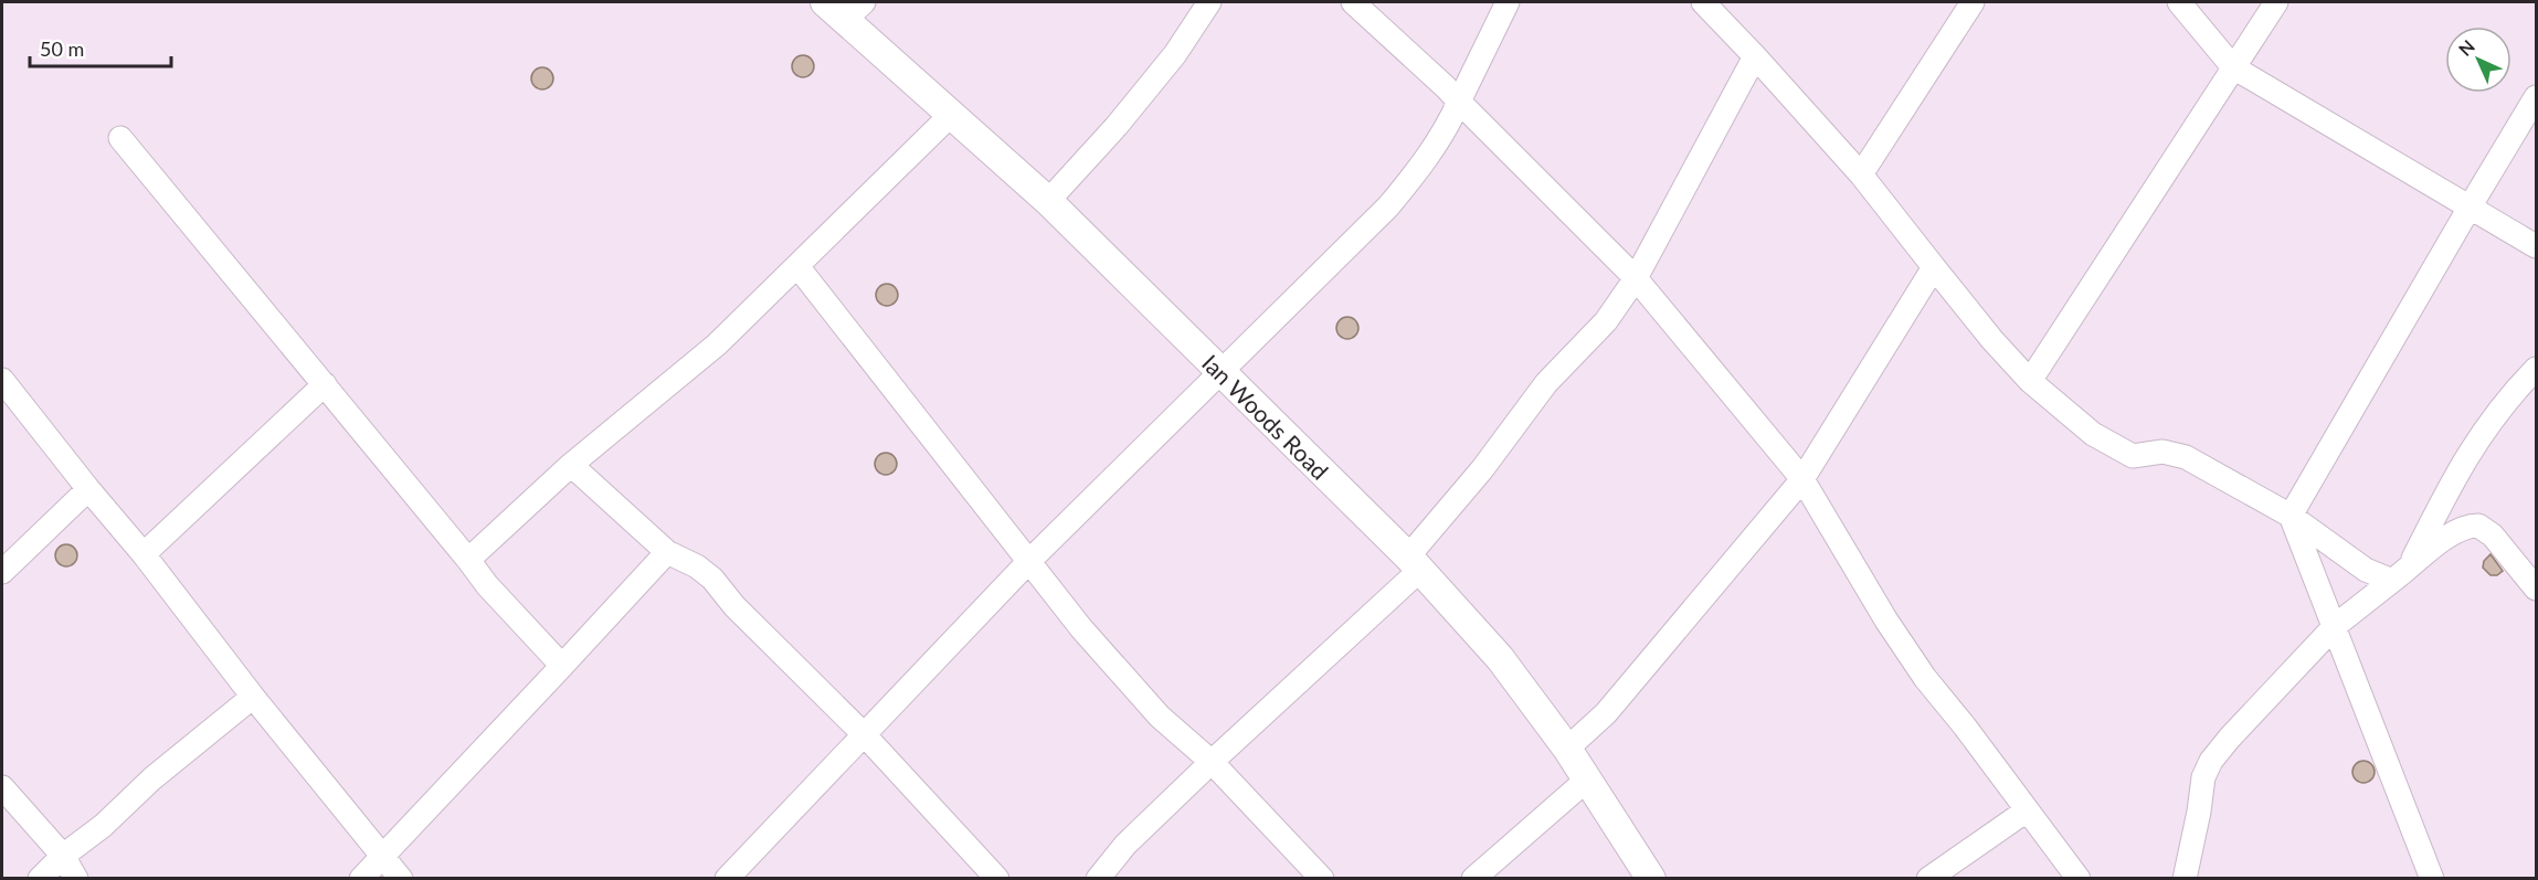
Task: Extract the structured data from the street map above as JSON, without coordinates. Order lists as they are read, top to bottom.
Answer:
{
  "streets": {
    "street": ["Ian Woods Road"]
  },
  "scale_bar": "50 m",
  "north": "top left"
}
